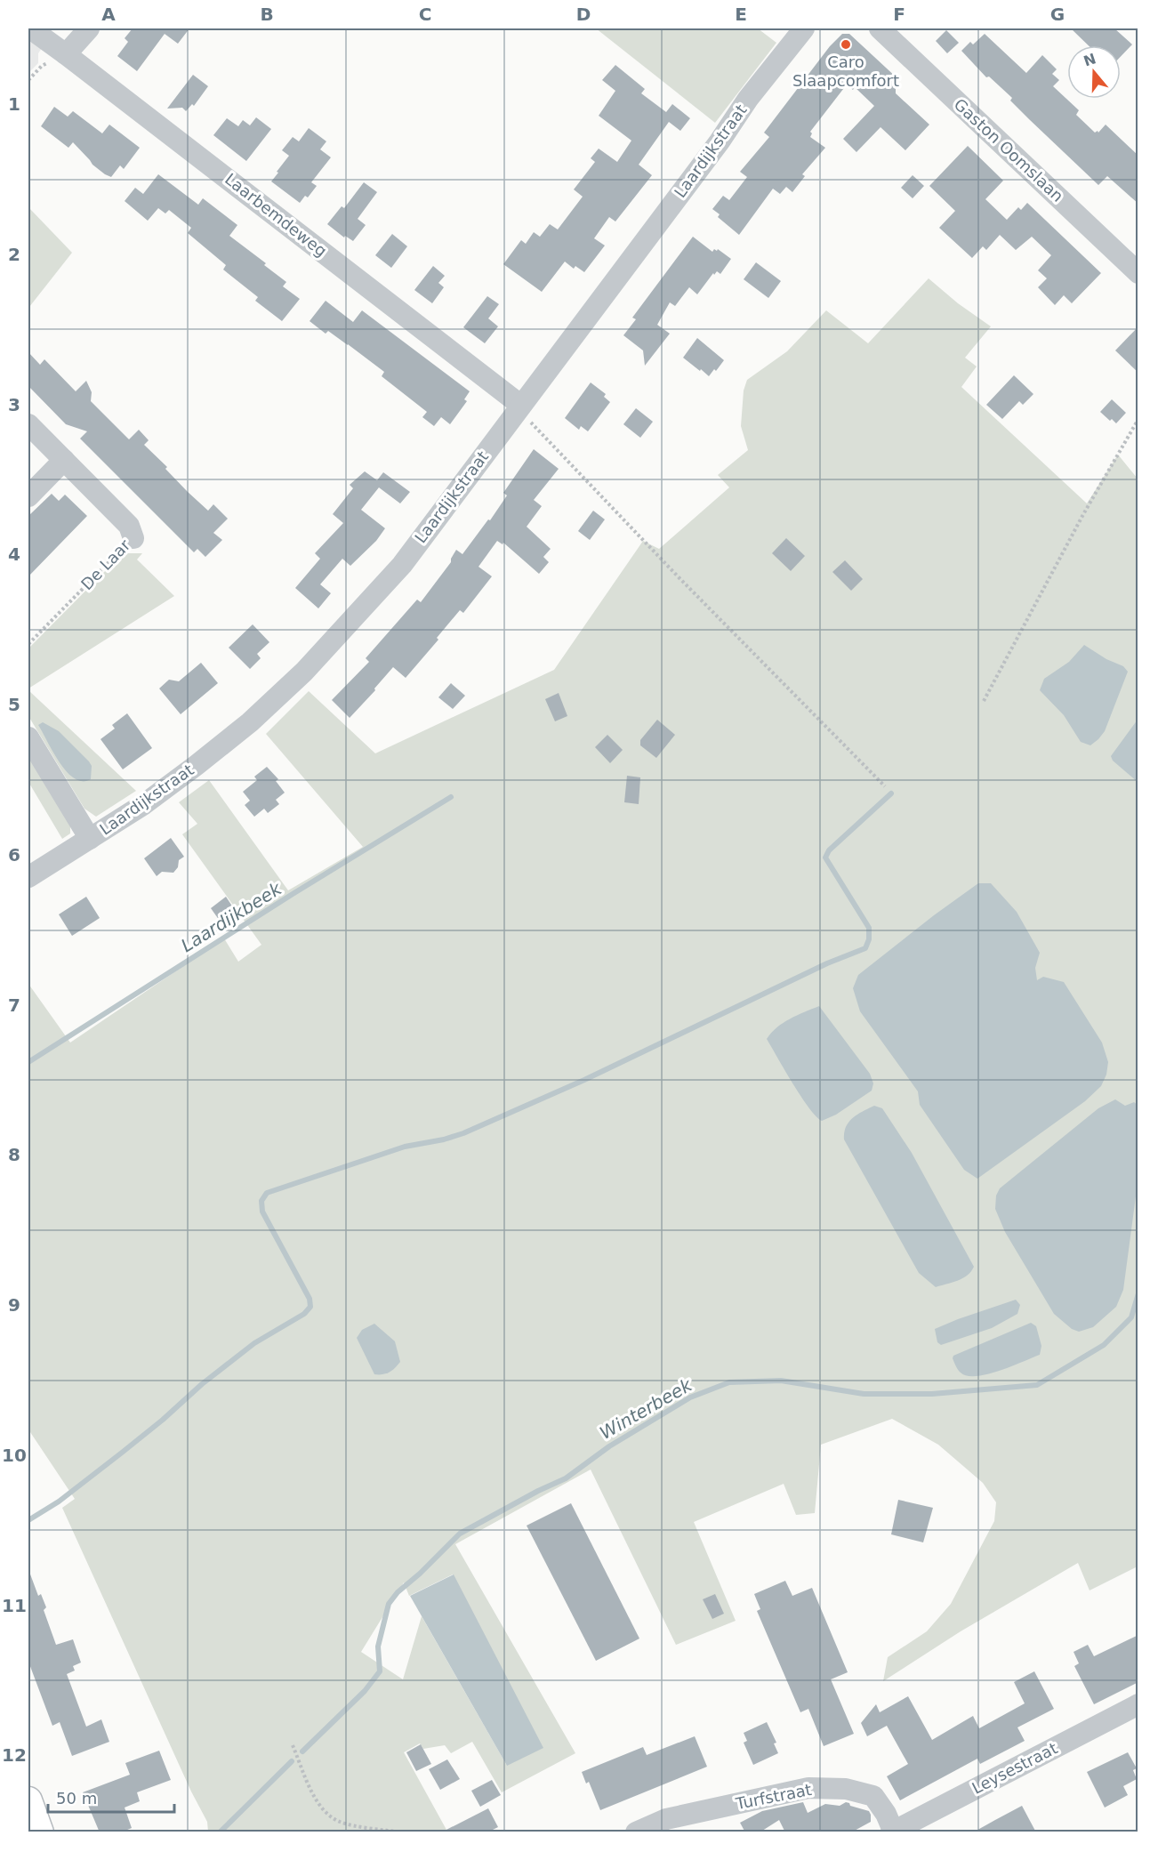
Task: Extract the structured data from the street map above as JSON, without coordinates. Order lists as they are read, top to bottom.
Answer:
{
  "streets": {
    "street": [
      "Gaston Oomslaan",
      "Laardijkstraat",
      "Laarbemdeweg",
      "De Laar",
      "Leysestraat",
      "Turfstraat"
    ]
  },
  "crossings": [
    ["Laardijkstraat", "Laarbemdeweg"],
    ["Leysestraat", "Turfstraat"]
  ],
  "water": ["Laardijkbeek", "Winterbeek"],
  "places": ["Caro Slaapcomfort"],
  "scale_bar": "50 m",
  "north": "top",
  "grid": {
    "columns": [
      "A",
      "B",
      "C",
      "D",
      "E",
      "F",
      "G"
    ],
    "rows": [
      "1",
      "2",
      "3",
      "4",
      "5",
      "6",
      "7",
      "8",
      "9",
      "10",
      "11",
      "12"
    ]
  }
}
